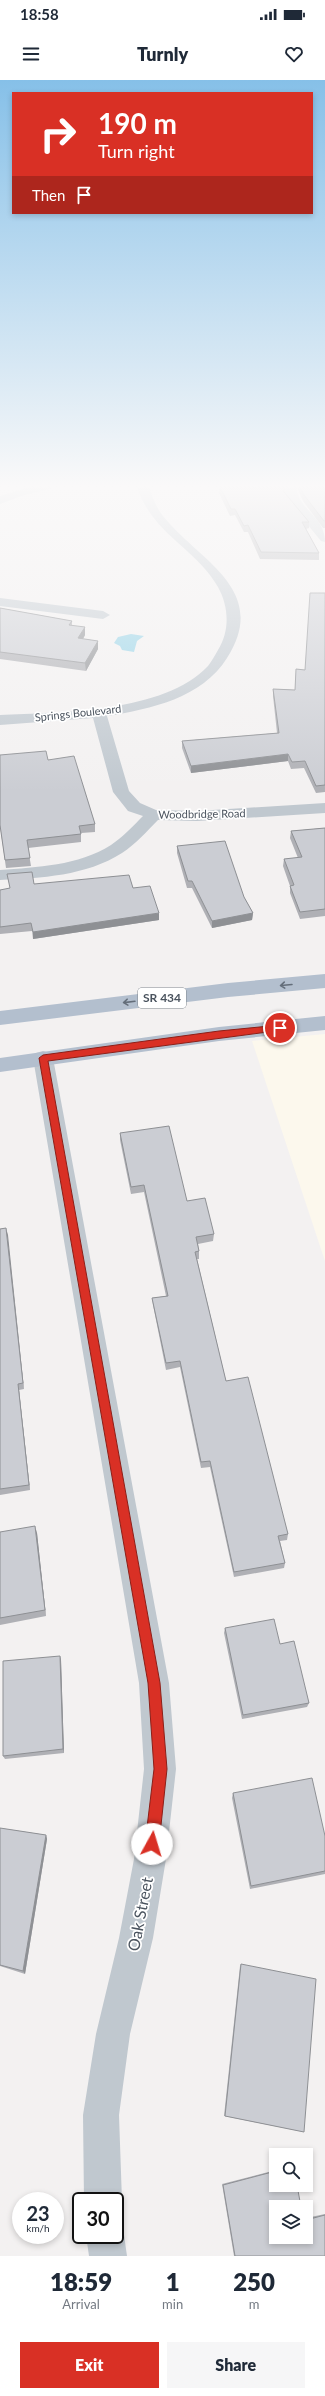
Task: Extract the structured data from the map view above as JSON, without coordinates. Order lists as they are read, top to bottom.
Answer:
{
  "streets": {
    "main road": ["SR 434"],
    "street": ["Springs Boulevard", "Woodbridge Road", "Oak Street"]
  },
  "crossings": [
    ["Springs Boulevard", "Woodbridge Road"]
  ],
  "page": {
    "status": "18:58",
    "header": "Turnly",
    "turn": ["190 m", "Turn right"],
    "then": "Then",
    "speed": "23 km/h",
    "limit": "30",
    "eta": [
      "18:59",
      "Arrival",
      "1",
      "min",
      "250",
      "m"
    ],
    "buttons": ["Exit", "Share"]
  }
}
